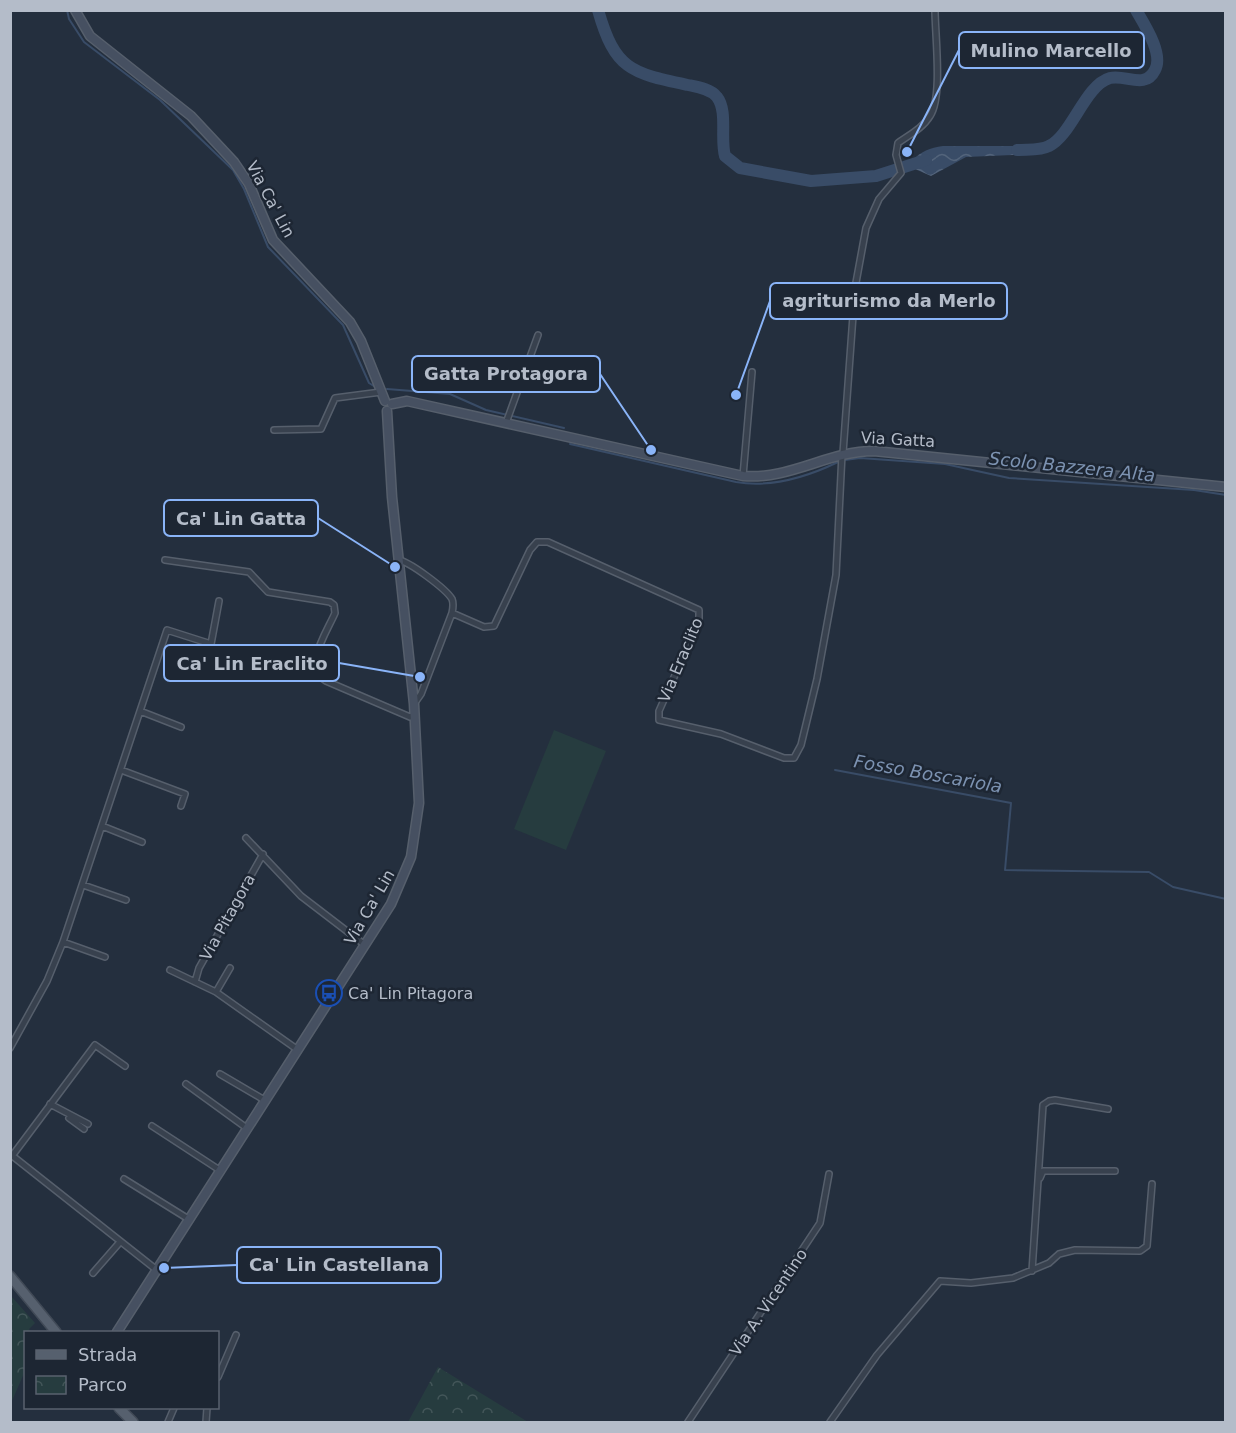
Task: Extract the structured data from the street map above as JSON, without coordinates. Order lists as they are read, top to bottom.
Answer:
{
  "streets": {
    "street": [
      "Via Ca' Lin",
      "Via Gatta",
      "Via Eraclito",
      "Via Pitagora",
      "Via A. Vicentino"
    ]
  },
  "crossings": [
    ["Via Ca' Lin", "Via Gatta"],
    ["Via Ca' Lin", "Via Eraclito"],
    ["Via Ca' Lin", "Via Pitagora"],
    ["Via Gatta", "Via Eraclito"]
  ],
  "water": ["Scolo Bazzera Alta", "Fosso Boscariola"],
  "places": {
    "other": [
      "Mulino Marcello",
      "agriturismo da Merlo",
      "Gatta Protagora",
      "Ca' Lin Gatta",
      "Ca' Lin Eraclito",
      "Ca' Lin Castellana"
    ],
    "bus stop": ["Ca' Lin Pitagora"]
  },
  "legend": ["Strada", "Parco"]
}
